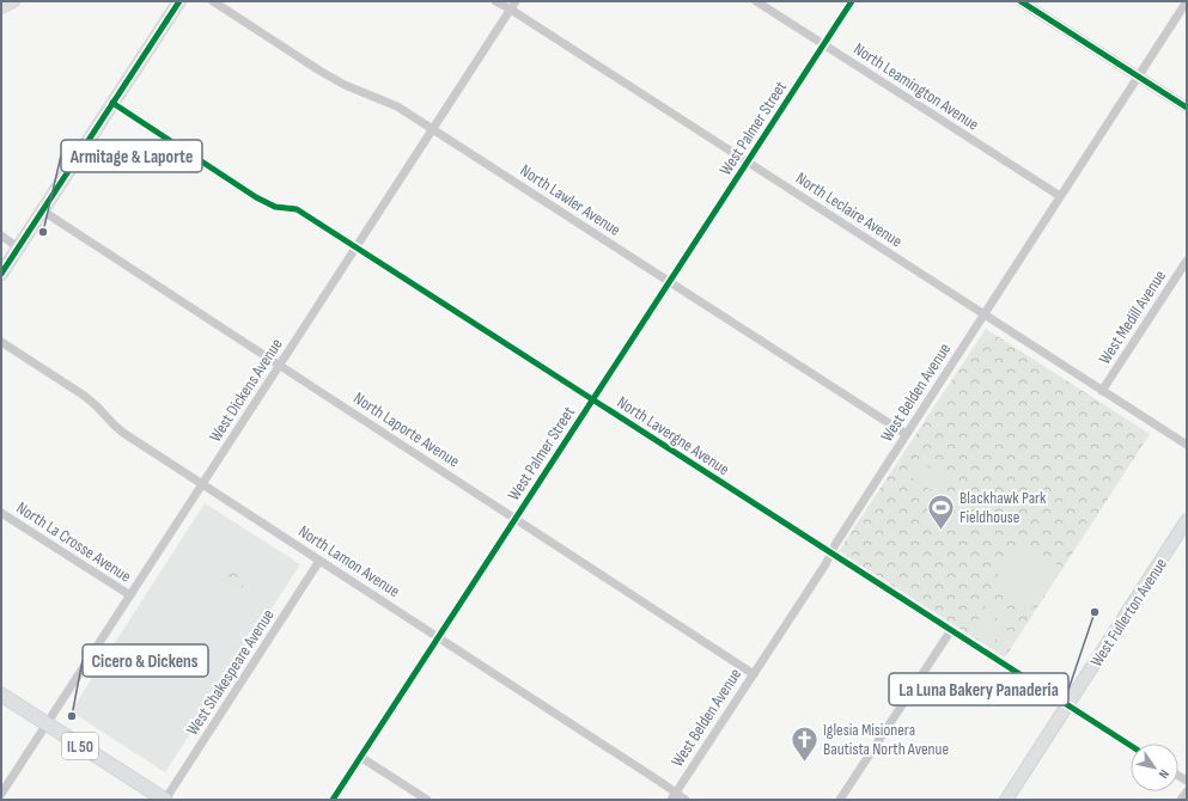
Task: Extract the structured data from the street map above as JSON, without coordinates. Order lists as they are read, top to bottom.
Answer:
{
  "streets": {
    "main road": ["West Fullerton Avenue", "IL 50"],
    "street": [
      "North Leamington Avenue",
      "West Palmer Street",
      "North Lawler Avenue",
      "North Leclaire Avenue",
      "West Medill Avenue",
      "West Dickens Avenue",
      "West Belden Avenue",
      "North Laporte Avenue",
      "North Lavergne Avenue",
      "North La Crosse Avenue",
      "North Lamon Avenue",
      "West Shakespeare Avenue"
    ]
  },
  "crossings": [
    ["North Leamington Avenue", "West Palmer Street"],
    ["North Leamington Avenue", "West Belden Avenue"],
    ["West Palmer Street", "North Lawler Avenue"],
    ["West Palmer Street", "North Leclaire Avenue"],
    ["West Palmer Street", "North Laporte Avenue"],
    ["West Palmer Street", "North Lavergne Avenue"],
    ["West Palmer Street", "North Lamon Avenue"],
    ["North Lawler Avenue", "West Dickens Avenue"],
    ["North Lawler Avenue", "West Belden Avenue"],
    ["North Leclaire Avenue", "West Medill Avenue"],
    ["North Leclaire Avenue", "West Dickens Avenue"],
    ["North Leclaire Avenue", "West Belden Avenue"],
    ["West Dickens Avenue", "North Laporte Avenue"],
    ["West Dickens Avenue", "North Lavergne Avenue"],
    ["West Dickens Avenue", "North La Crosse Avenue"],
    ["West Dickens Avenue", "North Lamon Avenue"],
    ["West Dickens Avenue", "IL 50"],
    ["West Belden Avenue", "North Laporte Avenue"],
    ["West Belden Avenue", "North Lavergne Avenue"],
    ["West Belden Avenue", "North Lamon Avenue"],
    ["North Lavergne Avenue", "West Fullerton Avenue"],
    ["North Lamon Avenue", "West Shakespeare Avenue"],
    ["West Shakespeare Avenue", "IL 50"]
  ],
  "places": {
    "other": ["Armitage & Laporte", "La Luna Bakery Panaderia", "Cicero & Dickens"],
    "sports": ["Blackhawk Park Fieldhouse"],
    "church": ["Iglesia Misionera Bautista North Avenue"]
  },
  "north": "bottom right"
}
